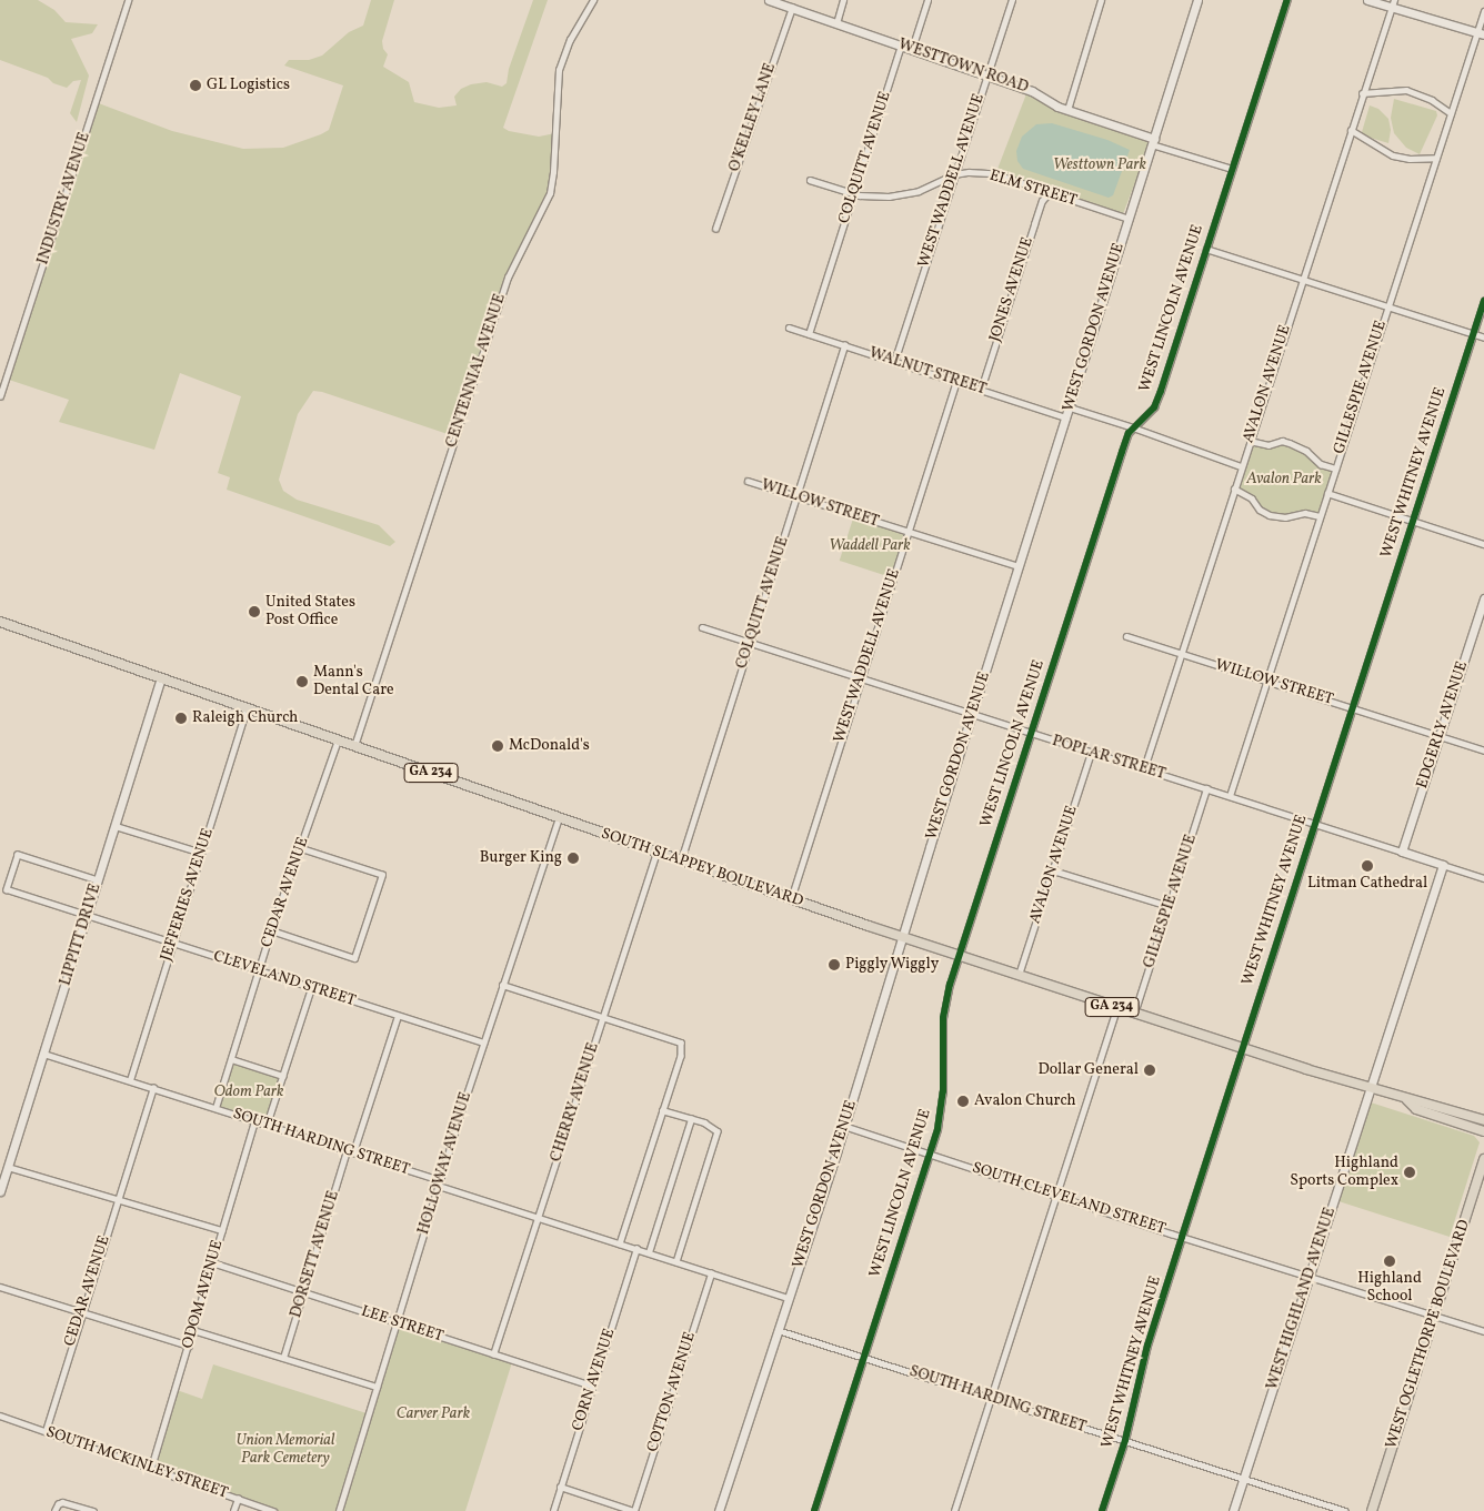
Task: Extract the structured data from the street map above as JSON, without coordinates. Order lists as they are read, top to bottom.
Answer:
{
  "streets": {
    "main road": ["GA 234", "SOUTH SLAPPEY BOULEVARD", "WEST OGLETHORPE BOULEVARD"],
    "street": [
      "WESTTOWN ROAD",
      "O'KELLEY LANE",
      "COLQUITT AVENUE",
      "WEST WADDELL AVENUE",
      "ELM STREET",
      "INDUSTRY AVENUE",
      "JONES AVENUE",
      "WEST LINCOLN AVENUE",
      "WEST GORDON AVENUE",
      "CENTENNIAL AVENUE",
      "WALNUT STREET",
      "AVALON AVENUE",
      "GILLESPIE AVENUE",
      "WEST WHITNEY AVENUE",
      "WILLOW STREET",
      "EDGERLY AVENUE",
      "POPLAR STREET",
      "CEDAR AVENUE",
      "JEFFERIES AVENUE",
      "LIPPITT DRIVE",
      "CLEVELAND STREET",
      "CHERRY AVENUE",
      "SOUTH HARDING STREET",
      "HOLLOWAY AVENUE",
      "SOUTH CLEVELAND STREET",
      "DORSETT AVENUE",
      "ODOM AVENUE",
      "WEST HIGHLAND AVENUE",
      "LEE STREET",
      "CORN AVENUE",
      "COTTON AVENUE",
      "SOUTH MCKINLEY STREET"
    ]
  },
  "crossings": [
    ["WESTTOWN ROAD", "O'KELLEY LANE"],
    ["WESTTOWN ROAD", "COLQUITT AVENUE"],
    ["WESTTOWN ROAD", "WEST WADDELL AVENUE"],
    ["WESTTOWN ROAD", "WEST GORDON AVENUE"],
    ["COLQUITT AVENUE", "ELM STREET"],
    ["COLQUITT AVENUE", "WALNUT STREET"],
    ["COLQUITT AVENUE", "WILLOW STREET"],
    ["COLQUITT AVENUE", "POPLAR STREET"],
    ["COLQUITT AVENUE", "SOUTH SLAPPEY BOULEVARD"],
    ["WEST WADDELL AVENUE", "ELM STREET"],
    ["WEST WADDELL AVENUE", "WALNUT STREET"],
    ["WEST WADDELL AVENUE", "WILLOW STREET"],
    ["WEST WADDELL AVENUE", "POPLAR STREET"],
    ["WEST WADDELL AVENUE", "SOUTH SLAPPEY BOULEVARD"],
    ["ELM STREET", "JONES AVENUE"],
    ["ELM STREET", "WEST GORDON AVENUE"],
    ["JONES AVENUE", "WALNUT STREET"],
    ["WEST LINCOLN AVENUE", "POPLAR STREET"],
    ["WEST LINCOLN AVENUE", "SOUTH SLAPPEY BOULEVARD"],
    ["WEST LINCOLN AVENUE", "SOUTH HARDING STREET"],
    ["WEST LINCOLN AVENUE", "SOUTH CLEVELAND STREET"],
    ["WEST GORDON AVENUE", "WALNUT STREET"],
    ["WEST GORDON AVENUE", "WILLOW STREET"],
    ["WEST GORDON AVENUE", "POPLAR STREET"],
    ["WEST GORDON AVENUE", "SOUTH SLAPPEY BOULEVARD"],
    ["WEST GORDON AVENUE", "SOUTH HARDING STREET"],
    ["WEST GORDON AVENUE", "SOUTH CLEVELAND STREET"],
    ["CENTENNIAL AVENUE", "SOUTH SLAPPEY BOULEVARD"],
    ["AVALON AVENUE", "WILLOW STREET"],
    ["AVALON AVENUE", "POPLAR STREET"],
    ["AVALON AVENUE", "SOUTH SLAPPEY BOULEVARD"],
    ["GILLESPIE AVENUE", "WILLOW STREET"],
    ["GILLESPIE AVENUE", "POPLAR STREET"],
    ["GILLESPIE AVENUE", "SOUTH SLAPPEY BOULEVARD"],
    ["WEST WHITNEY AVENUE", "WILLOW STREET"],
    ["WEST WHITNEY AVENUE", "POPLAR STREET"],
    ["WEST WHITNEY AVENUE", "SOUTH SLAPPEY BOULEVARD"],
    ["WEST WHITNEY AVENUE", "SOUTH HARDING STREET"],
    ["WEST WHITNEY AVENUE", "SOUTH CLEVELAND STREET"],
    ["WILLOW STREET", "EDGERLY AVENUE"],
    ["EDGERLY AVENUE", "POPLAR STREET"],
    ["POPLAR STREET", "WEST HIGHLAND AVENUE"],
    ["SOUTH SLAPPEY BOULEVARD", "CEDAR AVENUE"],
    ["SOUTH SLAPPEY BOULEVARD", "JEFFERIES AVENUE"],
    ["SOUTH SLAPPEY BOULEVARD", "LIPPITT DRIVE"],
    ["SOUTH SLAPPEY BOULEVARD", "CHERRY AVENUE"],
    ["SOUTH SLAPPEY BOULEVARD", "HOLLOWAY AVENUE"],
    ["SOUTH SLAPPEY BOULEVARD", "WEST HIGHLAND AVENUE"],
    ["CEDAR AVENUE", "CLEVELAND STREET"],
    ["CEDAR AVENUE", "SOUTH HARDING STREET"],
    ["CEDAR AVENUE", "SOUTH MCKINLEY STREET"],
    ["JEFFERIES AVENUE", "CLEVELAND STREET"],
    ["JEFFERIES AVENUE", "SOUTH HARDING STREET"],
    ["LIPPITT DRIVE", "CLEVELAND STREET"],
    ["LIPPITT DRIVE", "SOUTH HARDING STREET"],
    ["CLEVELAND STREET", "HOLLOWAY AVENUE"],
    ["CHERRY AVENUE", "SOUTH HARDING STREET"],
    ["CHERRY AVENUE", "LEE STREET"],
    ["SOUTH HARDING STREET", "HOLLOWAY AVENUE"],
    ["SOUTH HARDING STREET", "DORSETT AVENUE"],
    ["SOUTH HARDING STREET", "ODOM AVENUE"],
    ["SOUTH HARDING STREET", "WEST HIGHLAND AVENUE"],
    ["SOUTH HARDING STREET", "CORN AVENUE"],
    ["SOUTH HARDING STREET", "COTTON AVENUE"],
    ["HOLLOWAY AVENUE", "LEE STREET"],
    ["SOUTH CLEVELAND STREET", "WEST HIGHLAND AVENUE"],
    ["SOUTH CLEVELAND STREET", "WEST OGLETHORPE BOULEVARD"],
    ["DORSETT AVENUE", "LEE STREET"],
    ["ODOM AVENUE", "LEE STREET"],
    ["ODOM AVENUE", "SOUTH MCKINLEY STREET"],
    ["LEE STREET", "CORN AVENUE"]
  ],
  "parks": [
    "Westtown Park",
    "Avalon Park",
    "Waddell Park",
    "Odom Park",
    "Carver Park",
    "Union Memorial Park Cemetery"
  ],
  "places": [
    "GL Logistics",
    "United States Post Office",
    "Mann's Dental Care",
    "Raleigh Church",
    "McDonald's",
    "Burger King",
    "Litman Cathedral",
    "Piggly Wiggly",
    "Dollar General",
    "Avalon Church",
    "Highland Sports Complex",
    "Highland School"
  ]
}
